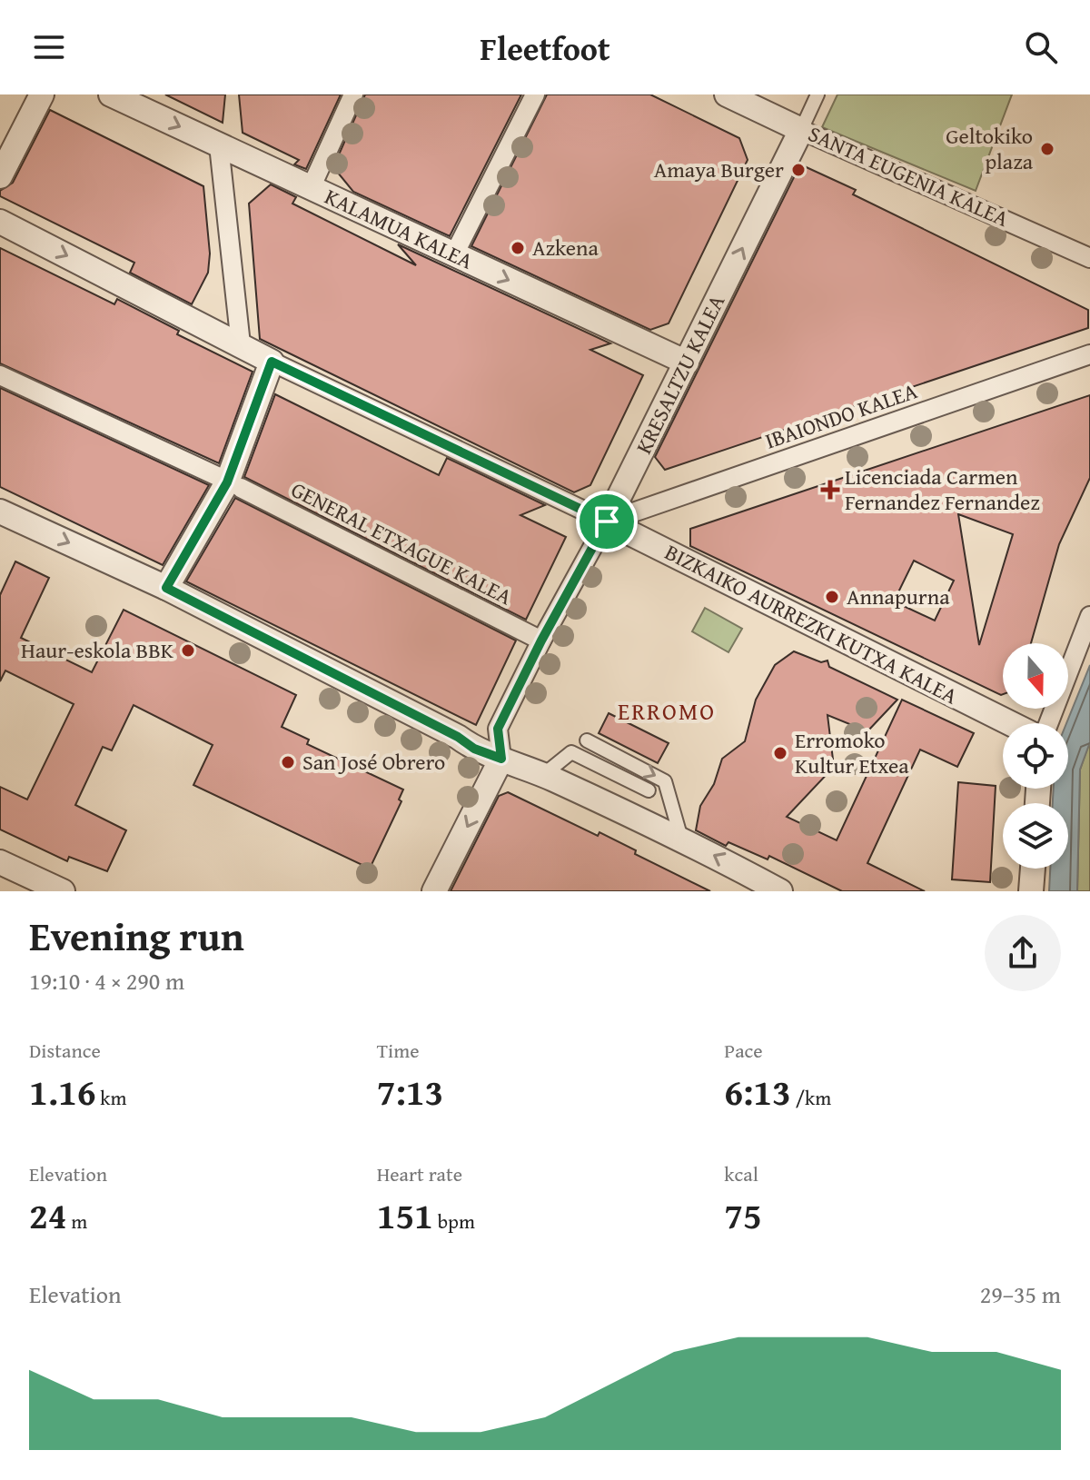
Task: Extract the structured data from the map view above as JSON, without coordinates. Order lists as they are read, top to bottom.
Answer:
{
  "streets": {
    "street": [
      "SANTA EUGENIA KALEA",
      "KALAMUA KALEA",
      "KRESALTZU KALEA",
      "IBAIONDO KALEA",
      "GENERAL ETXAGUE KALEA",
      "BIZKAIKO AURREZKI KUTXA KALEA"
    ]
  },
  "crossings": [
    ["SANTA EUGENIA KALEA", "KRESALTZU KALEA"],
    ["KALAMUA KALEA", "KRESALTZU KALEA"],
    ["KRESALTZU KALEA", "IBAIONDO KALEA"],
    ["KRESALTZU KALEA", "GENERAL ETXAGUE KALEA"],
    ["KRESALTZU KALEA", "BIZKAIKO AURREZKI KUTXA KALEA"],
    ["IBAIONDO KALEA", "BIZKAIKO AURREZKI KUTXA KALEA"]
  ],
  "one_way": ["KALAMUA KALEA"],
  "districts": ["ERROMO"],
  "places": {
    "other": [
      "Geltokiko plaza",
      "Amaya Burger",
      "Azkena",
      "Annapurna",
      "Haur-eskola BBK",
      "Erromoko Kultur Etxea",
      "San José Obrero"
    ],
    "health": ["Licenciada Carmen Fernandez Fernandez"]
  },
  "north": "bottom",
  "page": {
    "header": "Fleetfoot",
    "heading": ["Evening run", "19:10 · 4 × 290 m"],
    "stats": [
      ["Distance", "1.16 km"],
      ["Time", "7:13"],
      ["Pace", "6:13 /km"],
      ["Elevation", "24 m"],
      ["Heart rate", "151 bpm"],
      ["kcal", "75"]
    ],
    "chart": ["Elevation", "29–35 m"]
  }
}
